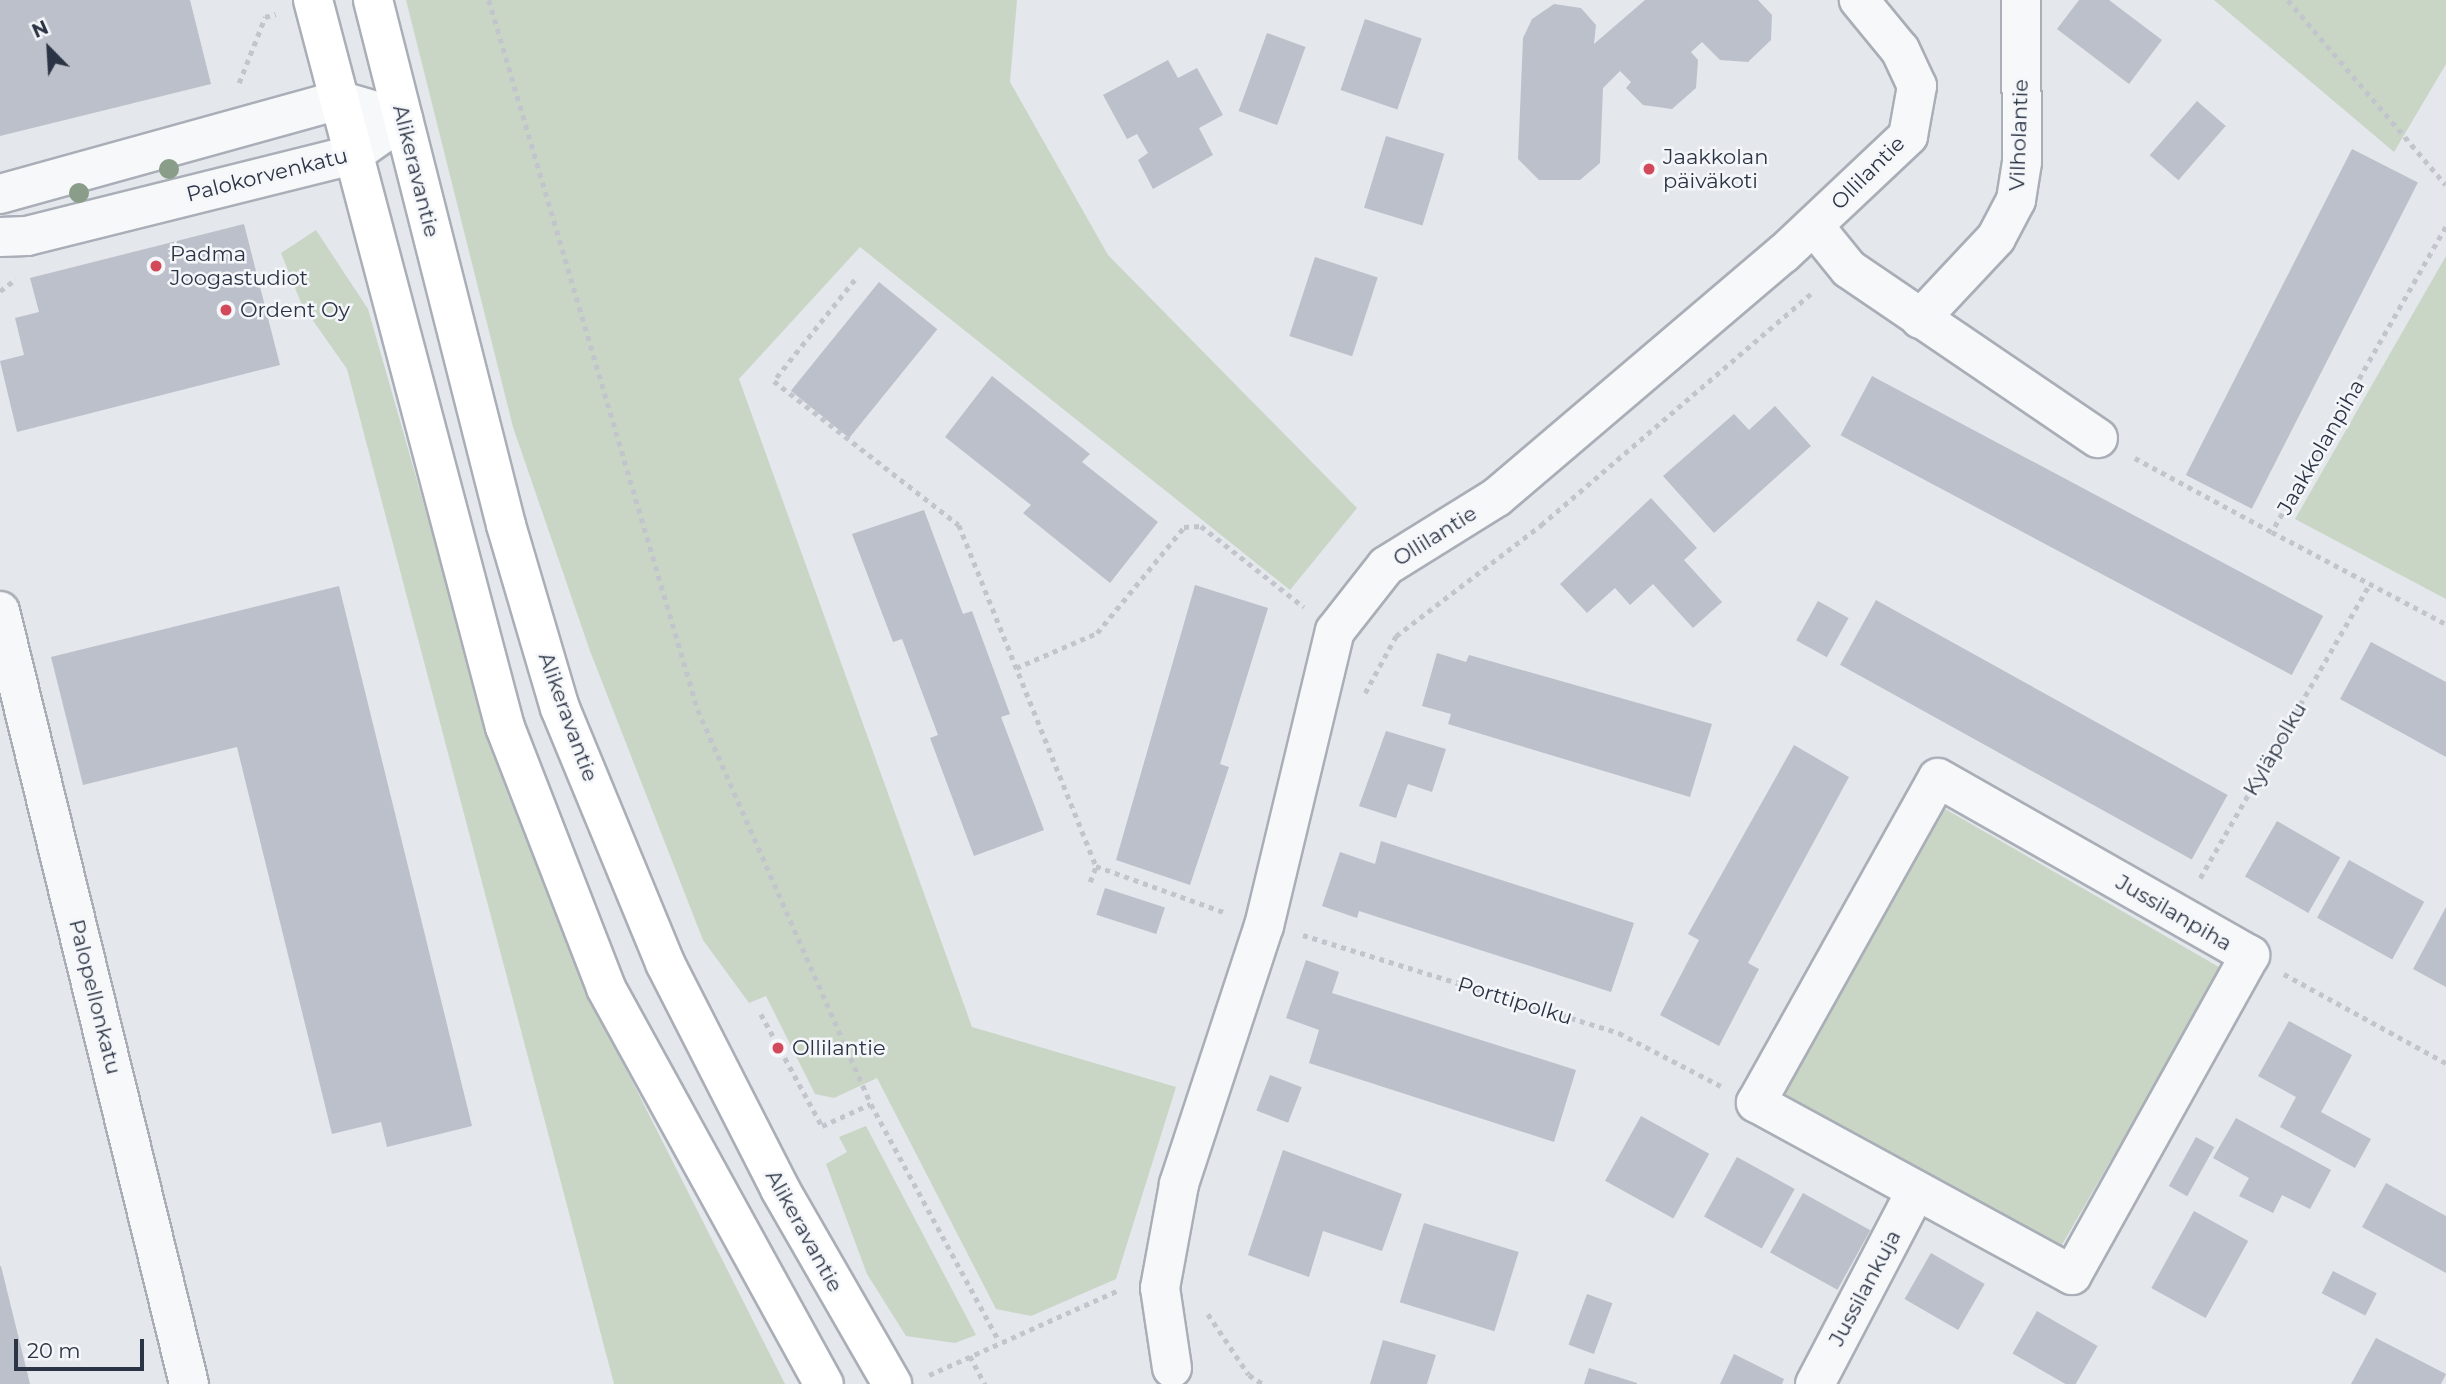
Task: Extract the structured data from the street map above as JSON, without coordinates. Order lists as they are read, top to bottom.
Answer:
{
  "streets": {
    "main road": ["Alikeravantie"],
    "street": [
      "Vilholantie",
      "Ollilantie",
      "Palokorvenkatu",
      "Jussilanpiha",
      "Palopellonkatu",
      "Jussilankuja"
    ],
    "path": ["Jaakkolanpiha", "Kyläpolku", "Porttipolku"]
  },
  "crossings": [
    ["Alikeravantie", "Palokorvenkatu"],
    ["Ollilantie", "Porttipolku"],
    ["Jaakkolanpiha", "Kyläpolku"],
    ["Kyläpolku", "Jussilanpiha"],
    ["Jussilanpiha", "Porttipolku"],
    ["Jussilanpiha", "Jussilankuja"]
  ],
  "places": [
    "Jaakkolan päiväkoti",
    "Padma Joogastudiot",
    "Ordent Oy",
    "Ollilantie"
  ],
  "scale_bar": "20 m",
  "north": "top left"
}
